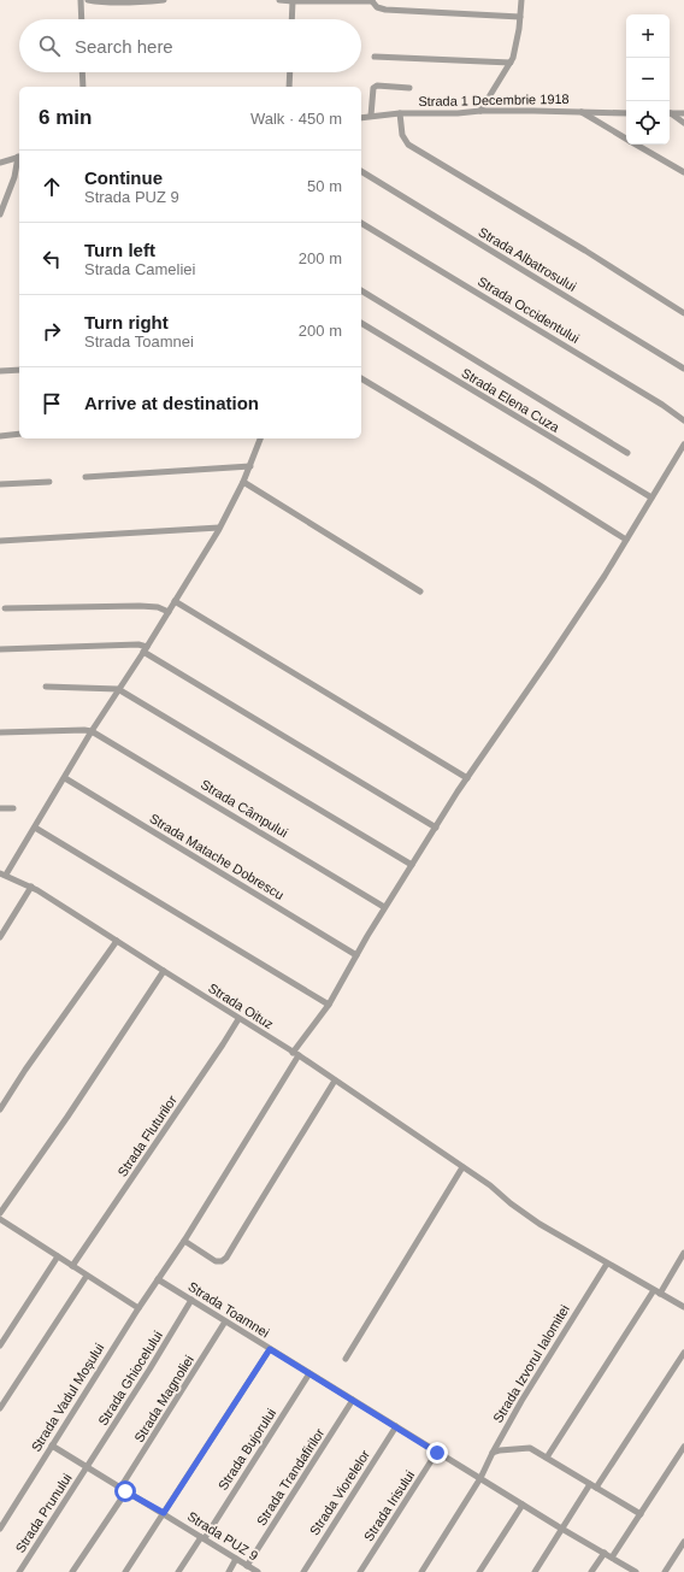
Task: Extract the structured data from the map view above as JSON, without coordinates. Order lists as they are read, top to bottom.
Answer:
{
  "streets": {
    "street": [
      "Strada 1 Decembrie 1918",
      "Strada Albatrosului",
      "Strada Occidentului",
      "Strada Elena Cuza",
      "Strada Câmpului",
      "Strada Matache Dobrescu",
      "Strada Oituz",
      "Strada Fluturilor",
      "Strada Toamnei",
      "Strada Izvorul Ialomitei",
      "Strada Ghiocelului",
      "Strada Vadul Moșului",
      "Strada Magnoliei",
      "Strada Bujorului",
      "Strada Trandafirilor",
      "Strada Viorelelor",
      "Strada Irisului",
      "Strada Prunului",
      "Strada PUZ 9"
    ]
  },
  "crossings": [
    ["Strada Elena Cuza", "Strada Vadul Moșului"],
    ["Strada Câmpului", "Strada Vadul Moșului"],
    ["Strada Matache Dobrescu", "Strada Vadul Moșului"],
    ["Strada Oituz", "Strada Fluturilor"],
    ["Strada Oituz", "Strada Izvorul Ialomitei"],
    ["Strada Oituz", "Strada Vadul Moșului"],
    ["Strada Toamnei", "Strada Izvorul Ialomitei"],
    ["Strada Toamnei", "Strada Ghiocelului"],
    ["Strada Toamnei", "Strada Vadul Moșului"],
    ["Strada Toamnei", "Strada Magnoliei"],
    ["Strada Toamnei", "Strada Bujorului"],
    ["Strada Toamnei", "Strada Trandafirilor"],
    ["Strada Toamnei", "Strada Viorelelor"],
    ["Strada Toamnei", "Strada Irisului"],
    ["Strada Ghiocelului", "Strada Prunului"],
    ["Strada Ghiocelului", "Strada PUZ 9"],
    ["Strada Vadul Moșului", "Strada PUZ 9"],
    ["Strada Magnoliei", "Strada PUZ 9"],
    ["Strada Bujorului", "Strada PUZ 9"],
    ["Strada Trandafirilor", "Strada PUZ 9"],
    ["Strada Prunului", "Strada PUZ 9"]
  ],
  "page": {
    "map_buttons": ["+", "−"],
    "search": "Search here",
    "heading": ["6 min", "Walk · 450 m"],
    "list": [
      ["Continue", "Strada PUZ 9", "50 m"],
      ["Turn left", "Strada Cameliei", "200 m"],
      ["Turn right", "Strada Toamnei", "200 m"],
      "Arrive at destination"
    ]
  }
}
